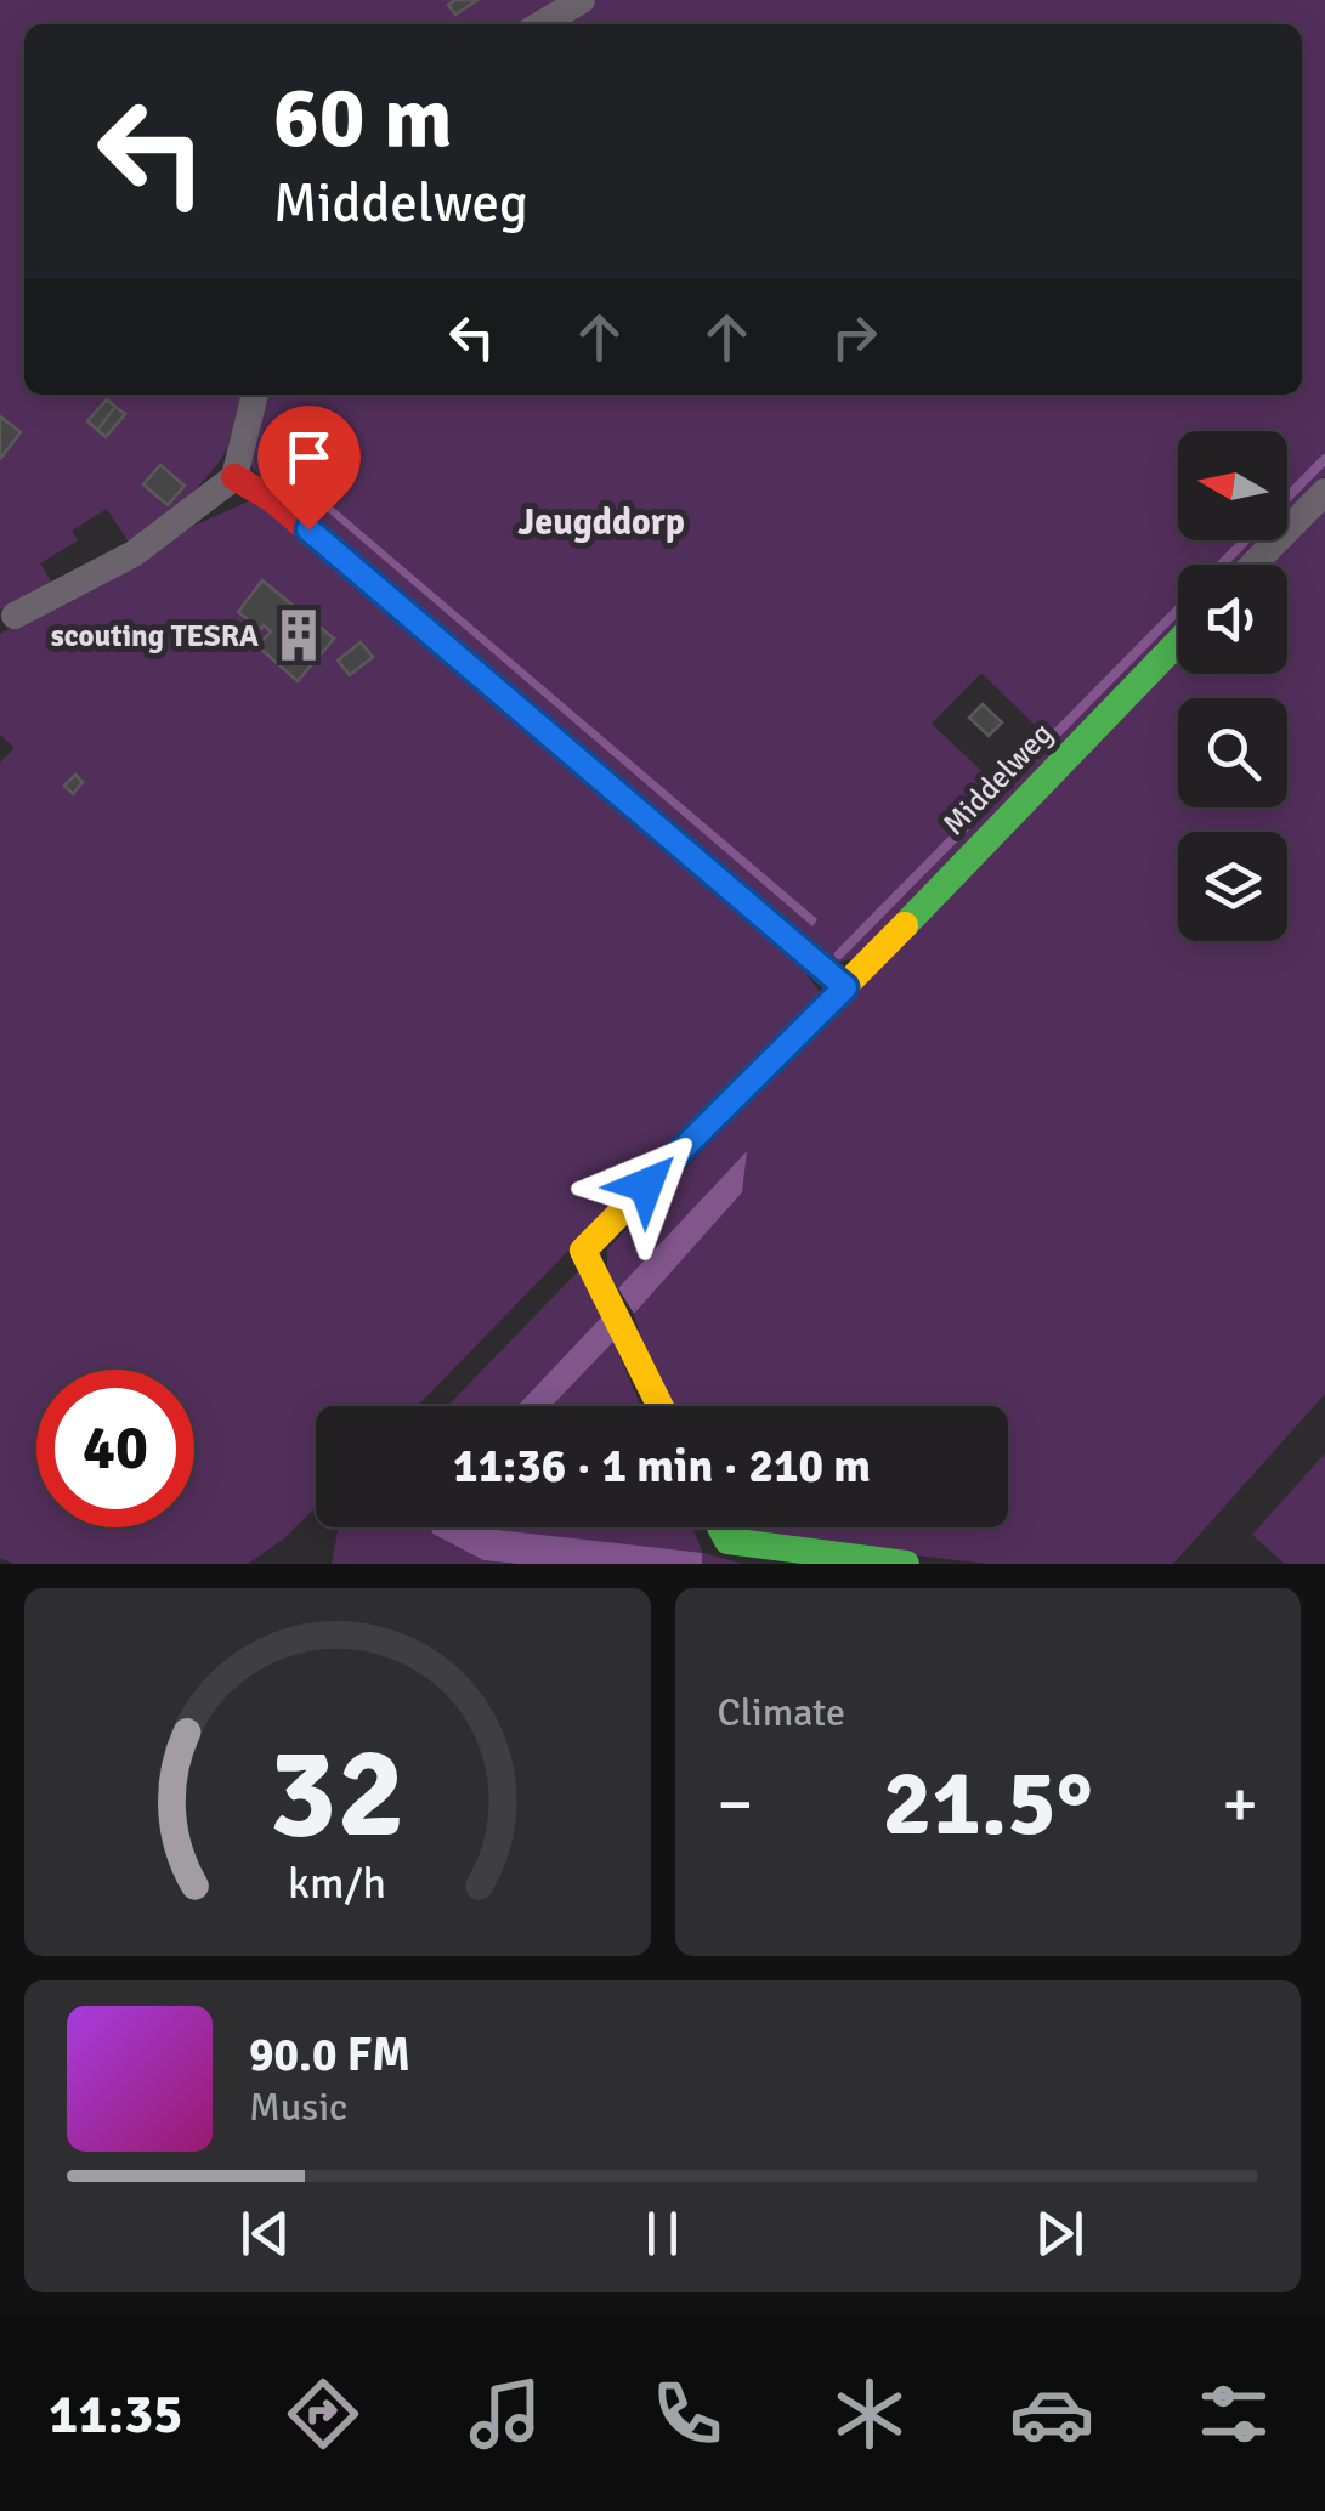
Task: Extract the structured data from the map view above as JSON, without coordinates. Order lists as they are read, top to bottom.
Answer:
{
  "streets": {
    "street": ["Middelweg"]
  },
  "districts": ["Jeugddorp"],
  "places": {
    "building": ["scouting TESRA"]
  },
  "north": "left",
  "page": {
    "turn": ["60 m", "Middelweg"],
    "limit": "40",
    "trip": "11:36 · 1 min · 210 m",
    "tile": "Climate",
    "heat": ["−", "21.5°", "+"],
    "song": ["90.0 FM", "Music"],
    "tabs": "11:35",
    "gauge": ["32", "km/h"]
  }
}
